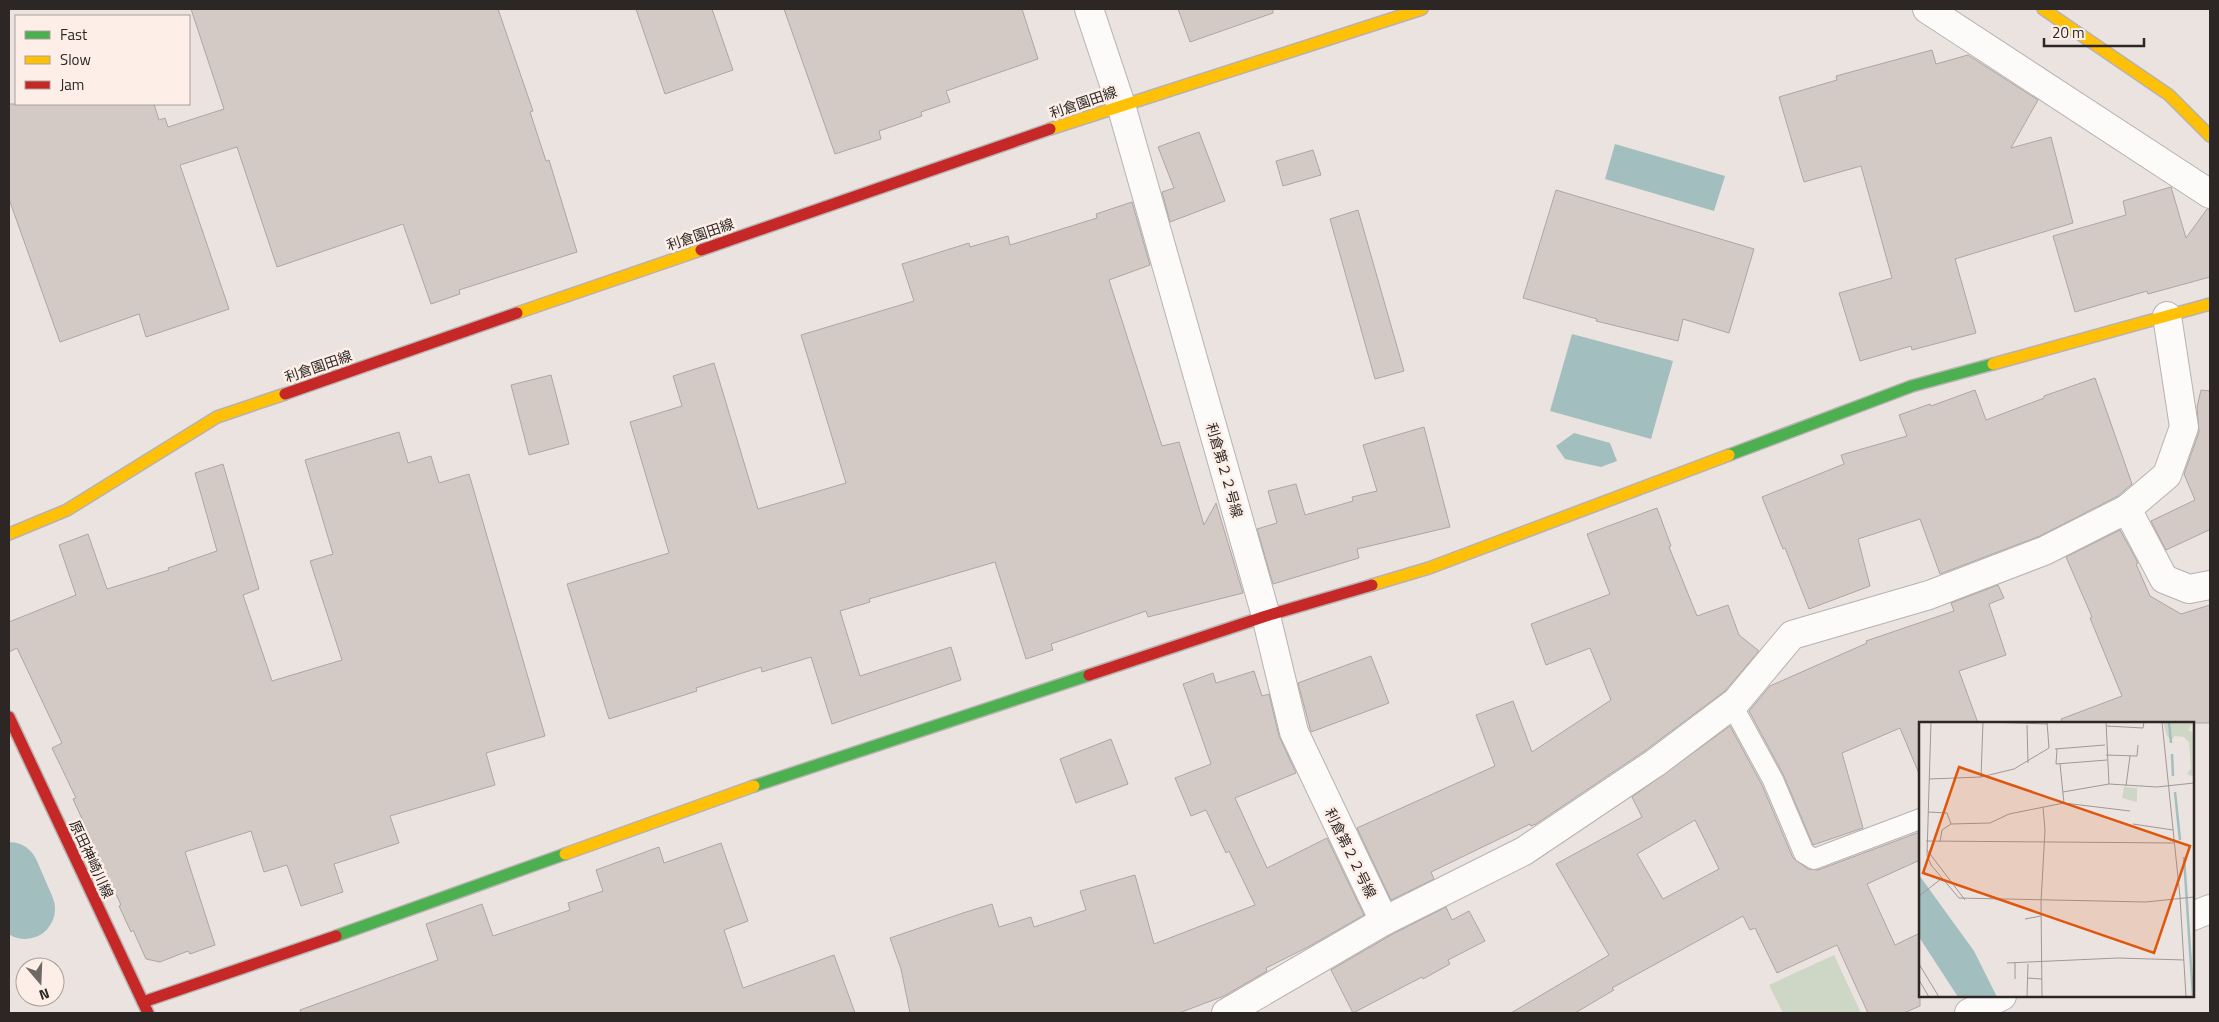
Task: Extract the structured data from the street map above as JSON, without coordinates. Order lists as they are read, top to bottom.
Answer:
{
  "streets": {
    "street": ["利倉園田線", "利倉第２２号線", "原田神崎川線"]
  },
  "crossings": [
    ["利倉園田線", "利倉第２２号線"]
  ],
  "legend": ["Fast", "Slow", "Jam"],
  "scale_bar": "20 m",
  "north": "bottom"
}
